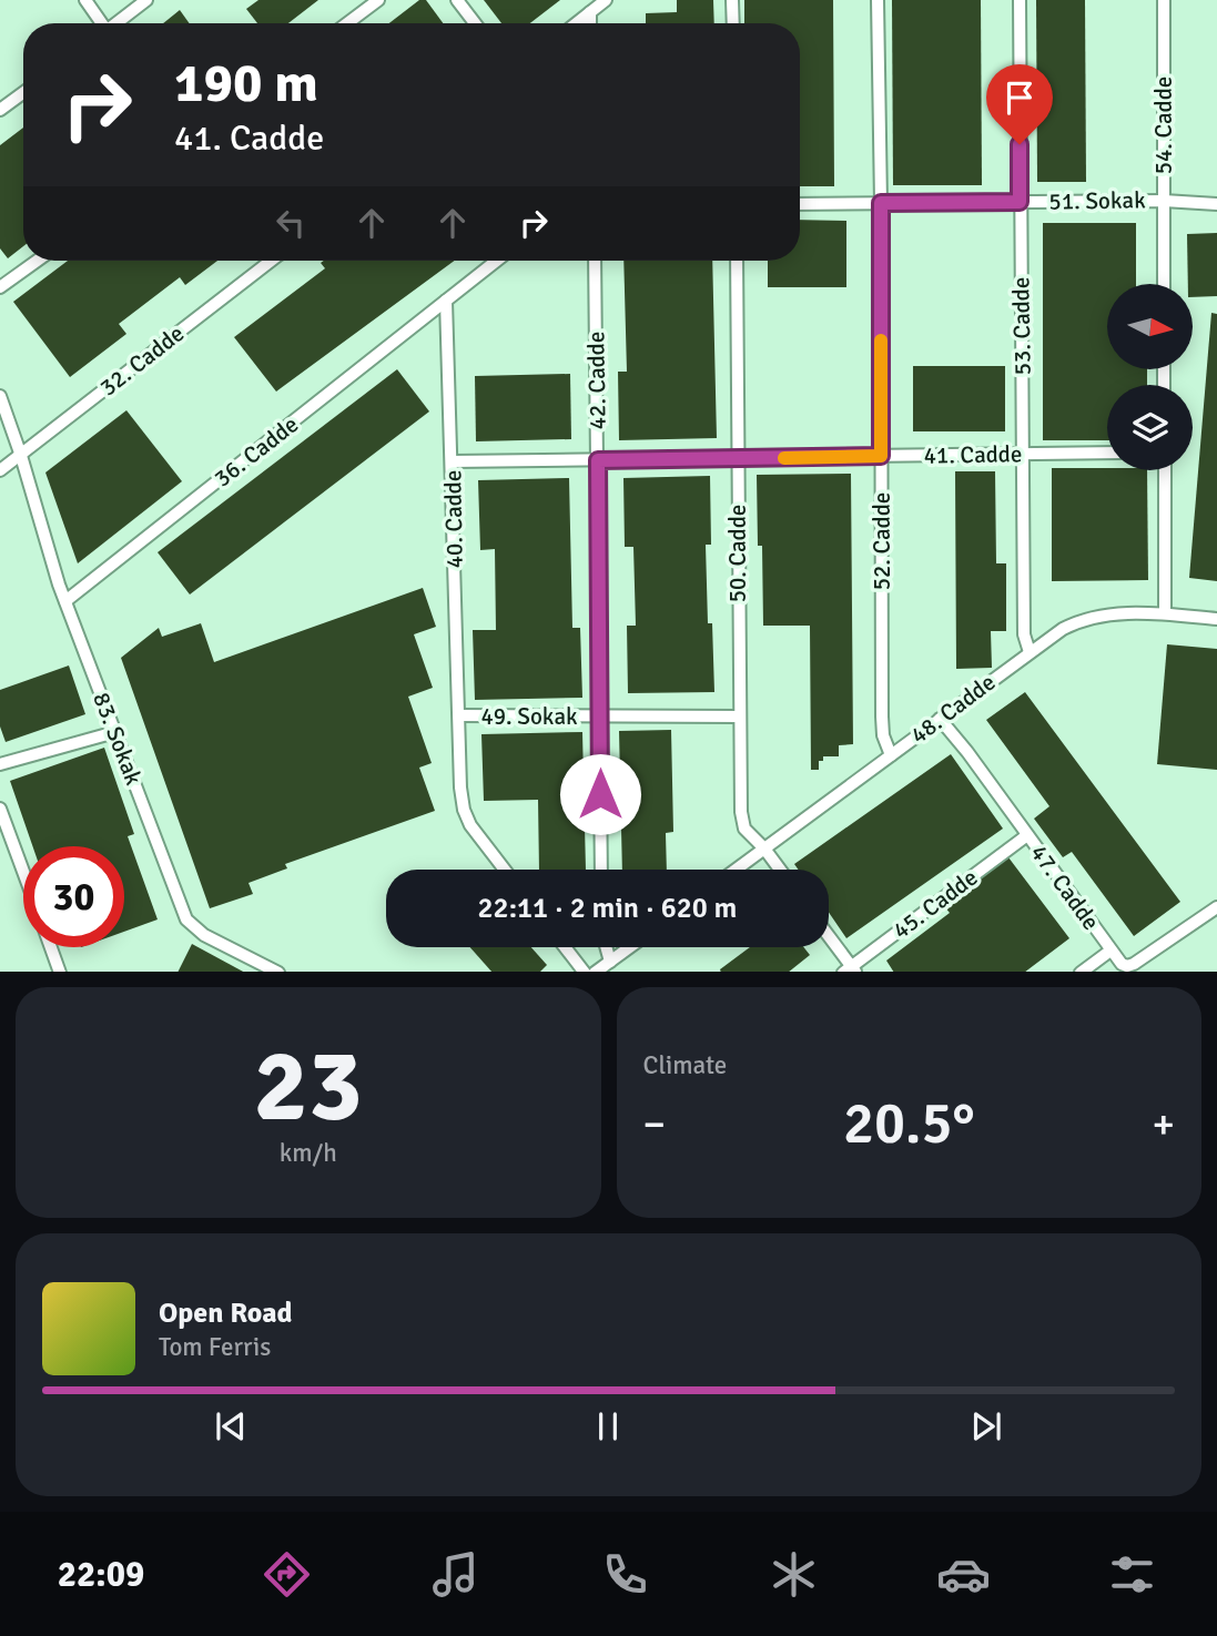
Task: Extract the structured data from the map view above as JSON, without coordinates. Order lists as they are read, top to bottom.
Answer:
{
  "streets": {
    "street": [
      "54. Cadde",
      "51. Sokak",
      "53. Cadde",
      "32. Cadde",
      "42. Cadde",
      "36. Cadde",
      "41. Cadde",
      "40. Cadde",
      "52. Cadde",
      "50. Cadde",
      "48. Cadde",
      "49. Sokak",
      "83. Sokak",
      "47. Cadde",
      "45. Cadde"
    ]
  },
  "crossings": [
    ["54. Cadde", "51. Sokak"],
    ["51. Sokak", "53. Cadde"],
    ["51. Sokak", "52. Cadde"],
    ["53. Cadde", "41. Cadde"],
    ["53. Cadde", "48. Cadde"],
    ["32. Cadde", "83. Sokak"],
    ["42. Cadde", "41. Cadde"],
    ["42. Cadde", "49. Sokak"],
    ["36. Cadde", "40. Cadde"],
    ["36. Cadde", "83. Sokak"],
    ["41. Cadde", "40. Cadde"],
    ["41. Cadde", "52. Cadde"],
    ["41. Cadde", "50. Cadde"],
    ["40. Cadde", "49. Sokak"],
    ["52. Cadde", "48. Cadde"],
    ["50. Cadde", "48. Cadde"],
    ["50. Cadde", "49. Sokak"],
    ["48. Cadde", "47. Cadde"],
    ["47. Cadde", "45. Cadde"]
  ],
  "north": "right",
  "page": {
    "turn": ["190 m", "41. Cadde"],
    "limit": "30",
    "trip": "22:11 · 2 min · 620 m",
    "tile": [
      ["23", "km/h"],
      "Climate"
    ],
    "heat": ["−", "20.5°", "+"],
    "song": ["Open Road", "Tom Ferris"],
    "tabs": "22:09"
  }
}
